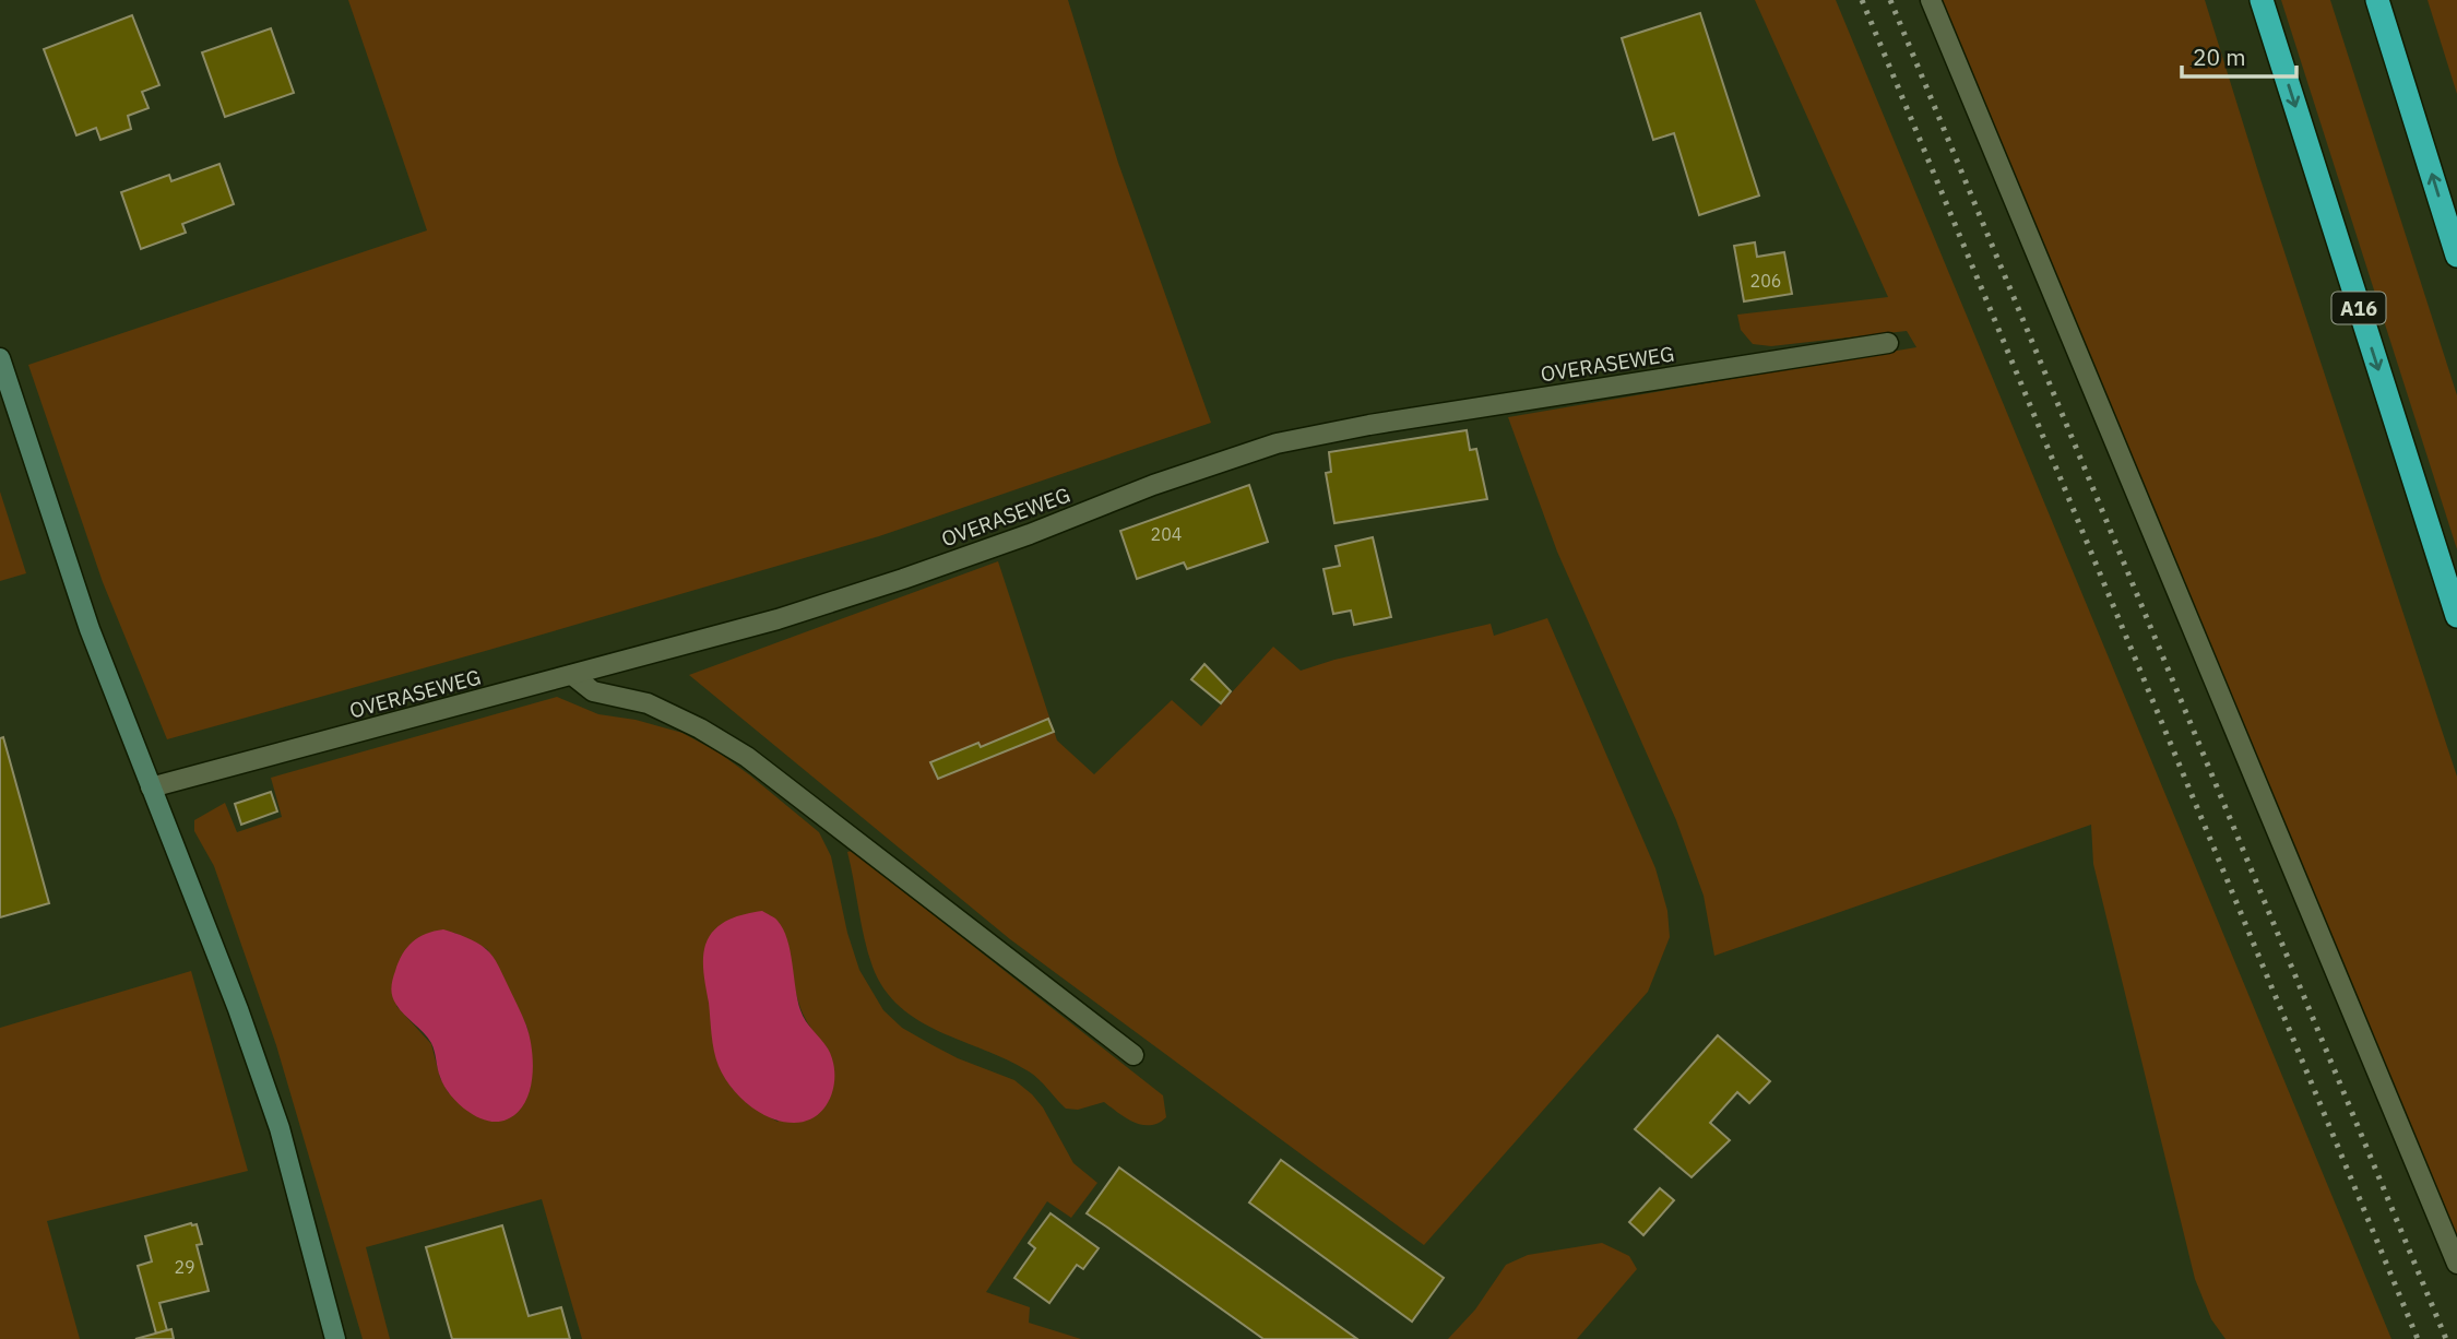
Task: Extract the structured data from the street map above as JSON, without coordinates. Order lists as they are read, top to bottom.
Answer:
{
  "streets": {
    "highway": ["A16"],
    "street": ["OVERASEWEG"]
  },
  "house_numbers": ["206", "204", "29"],
  "scale_bar": "20 m"
}
